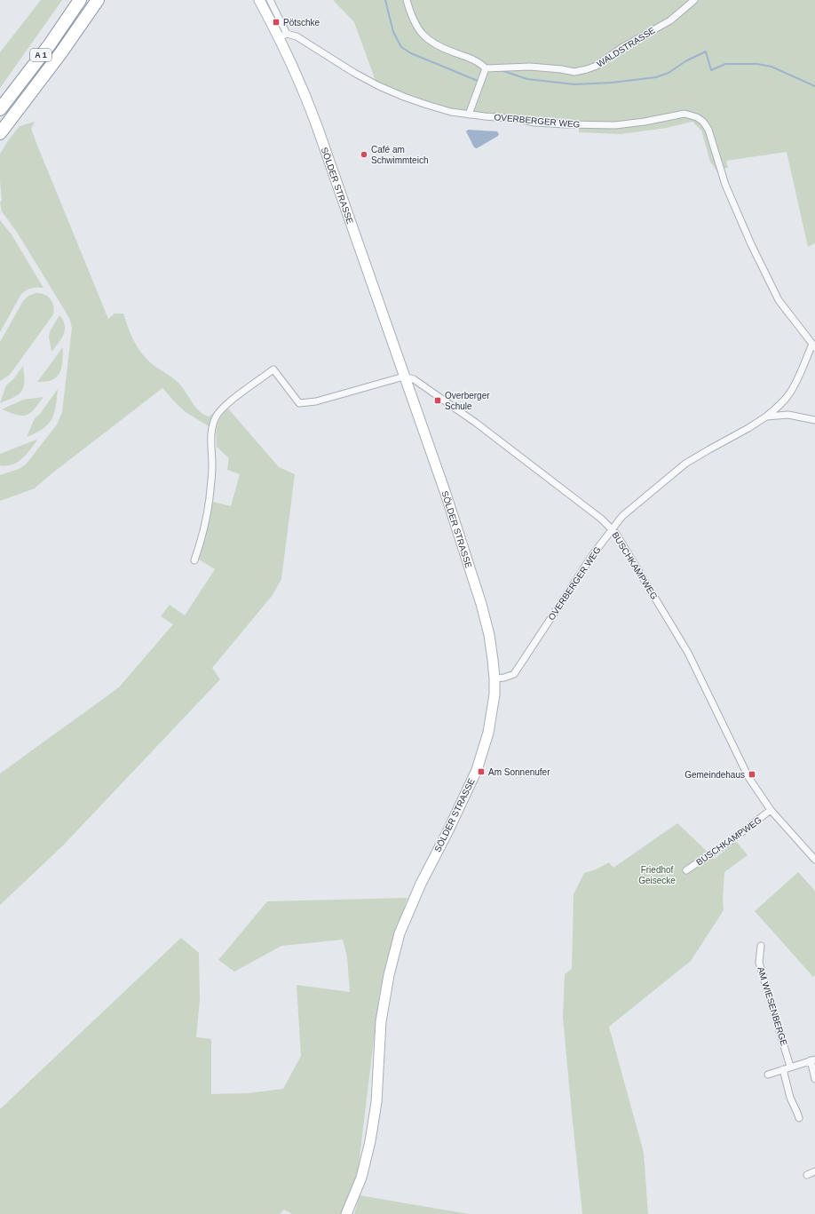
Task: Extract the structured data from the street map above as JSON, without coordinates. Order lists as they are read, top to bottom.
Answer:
{
  "streets": {
    "highway": ["A 1"],
    "main road": ["SÖLDER STRASSE"],
    "street": [
      "WALDSTRASSE",
      "OVERBERGER WEG",
      "BUSCHKAMPWEG",
      "AM WIESENBERGE"
    ]
  },
  "crossings": [
    ["OVERBERGER WEG", "SÖLDER STRASSE"],
    ["OVERBERGER WEG", "BUSCHKAMPWEG"],
    ["SÖLDER STRASSE", "BUSCHKAMPWEG"]
  ],
  "parks": ["Friedhof Geisecke"],
  "places": {
    "transit": [
      "Pötschke",
      "Overberger Schule",
      "Am Sonnenufer",
      "Gemeindehaus"
    ],
    "other": ["Café am Schwimmteich"]
  }
}
